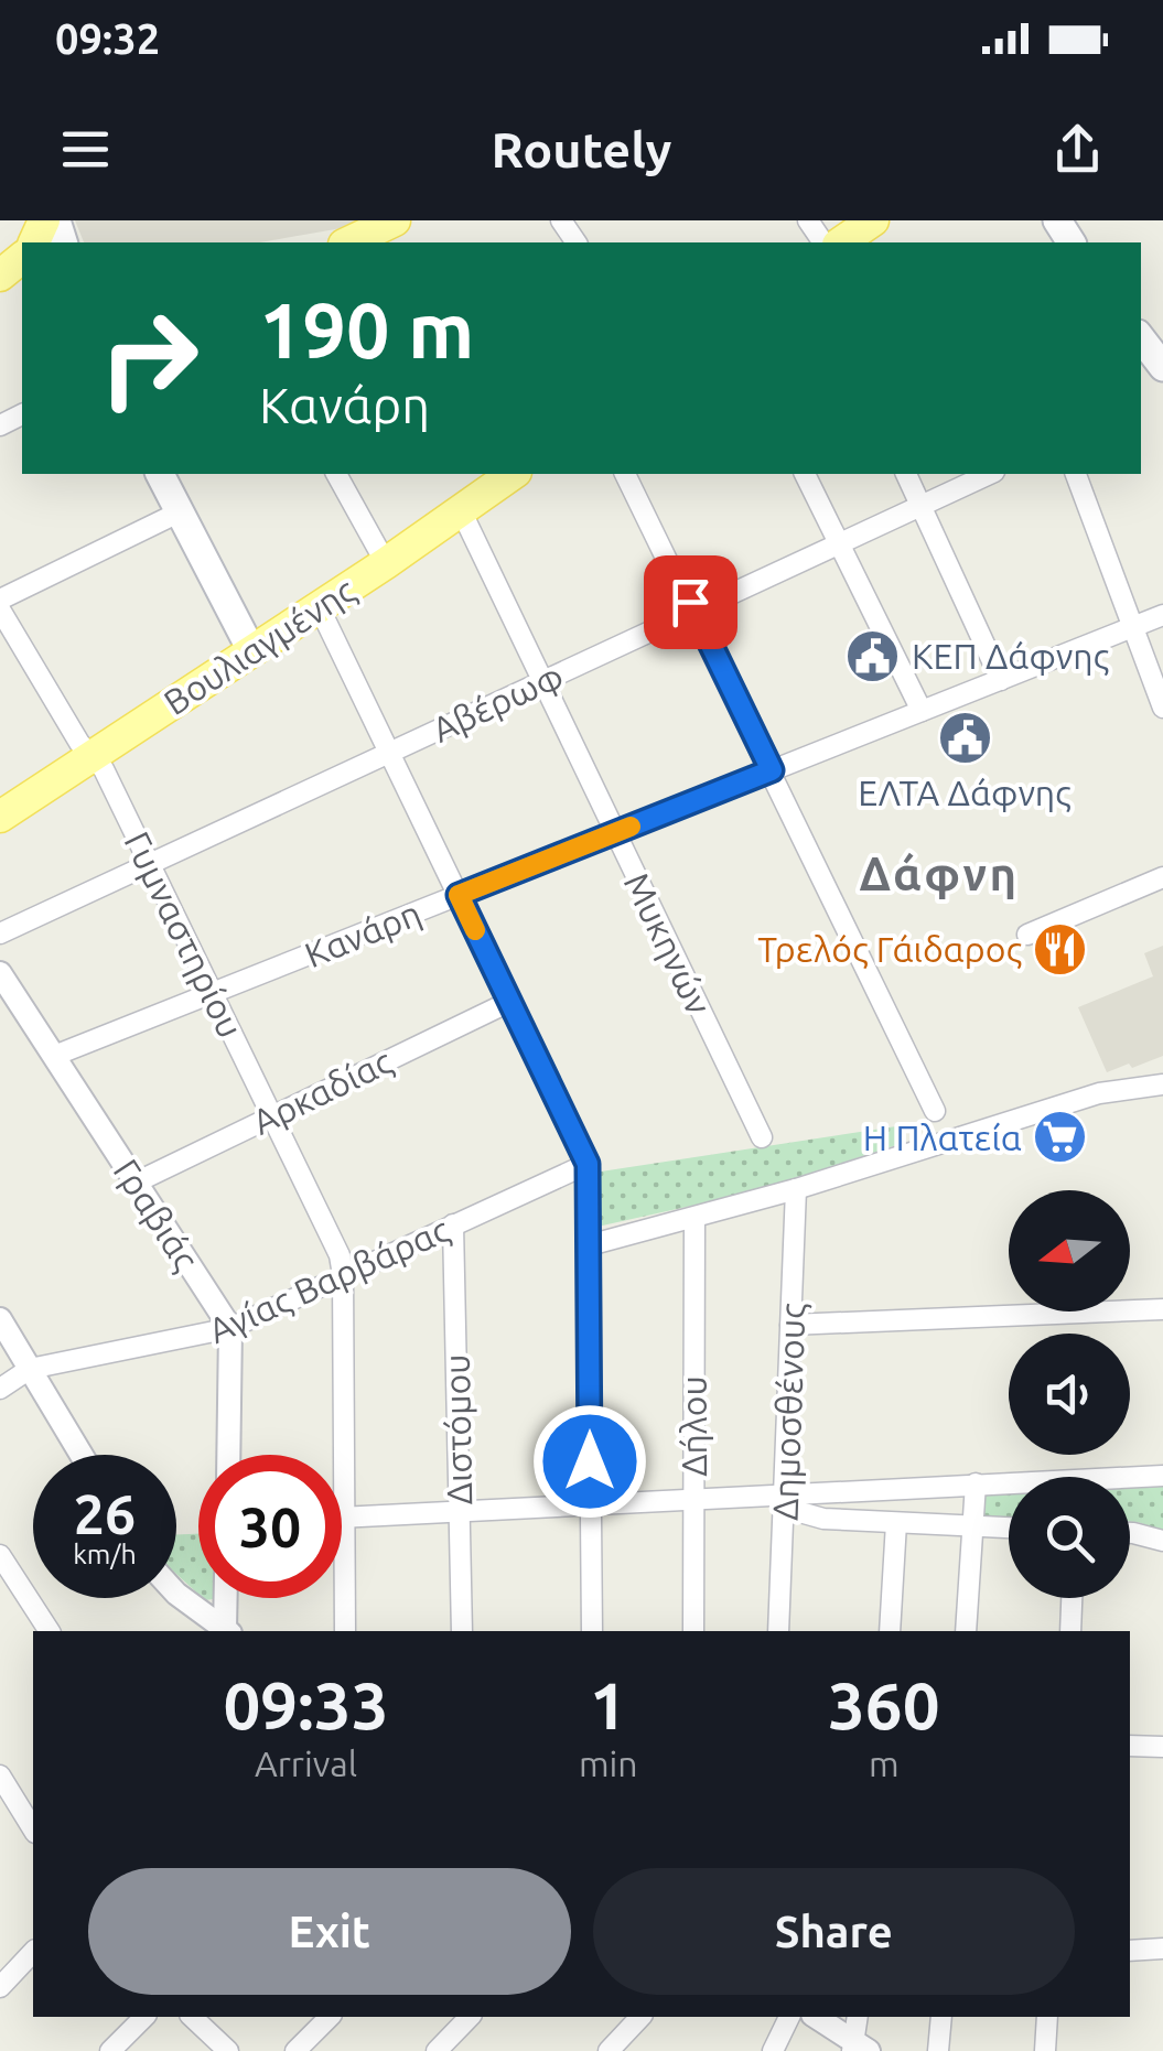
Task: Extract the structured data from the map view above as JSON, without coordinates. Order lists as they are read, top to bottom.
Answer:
{
  "streets": {
    "main road": ["Βουλιαγμένης"],
    "street": [
      "Αβέρωφ",
      "Κανάρη",
      "Γυμναστηρίου",
      "Μυκηνών",
      "Αρκαδίας",
      "Γραβιάς",
      "Αγίας Βαρβάρας",
      "Δημοσθένους",
      "Δήλου",
      "Διστόμου"
    ]
  },
  "crossings": [
    ["Βουλιαγμένης", "Γυμναστηρίου"],
    ["Βουλιαγμένης", "Μυκηνών"],
    ["Αβέρωφ", "Γυμναστηρίου"],
    ["Αβέρωφ", "Μυκηνών"],
    ["Κανάρη", "Γυμναστηρίου"],
    ["Κανάρη", "Μυκηνών"],
    ["Κανάρη", "Γραβιάς"],
    ["Γυμναστηρίου", "Αρκαδίας"],
    ["Γυμναστηρίου", "Αγίας Βαρβάρας"],
    ["Αρκαδίας", "Γραβιάς"],
    ["Γραβιάς", "Αγίας Βαρβάρας"],
    ["Αγίας Βαρβάρας", "Διστόμου"]
  ],
  "districts": ["Δάφνη"],
  "places": {
    "public building": ["ΚΕΠ Δάφνης", "ΕΛΤΑ Δάφνης"],
    "restaurant": ["Τρελός Γάιδαρος"],
    "supermarket": ["Η Πλατεία"]
  },
  "north": "left",
  "page": {
    "status": "09:32",
    "header": "Routely",
    "turn": ["190 m", "Κανάρη"],
    "speed": "26 km/h",
    "limit": "30",
    "eta": [
      "09:33",
      "Arrival",
      "1",
      "min",
      "360",
      "m"
    ],
    "buttons": ["Exit", "Share"]
  }
}
